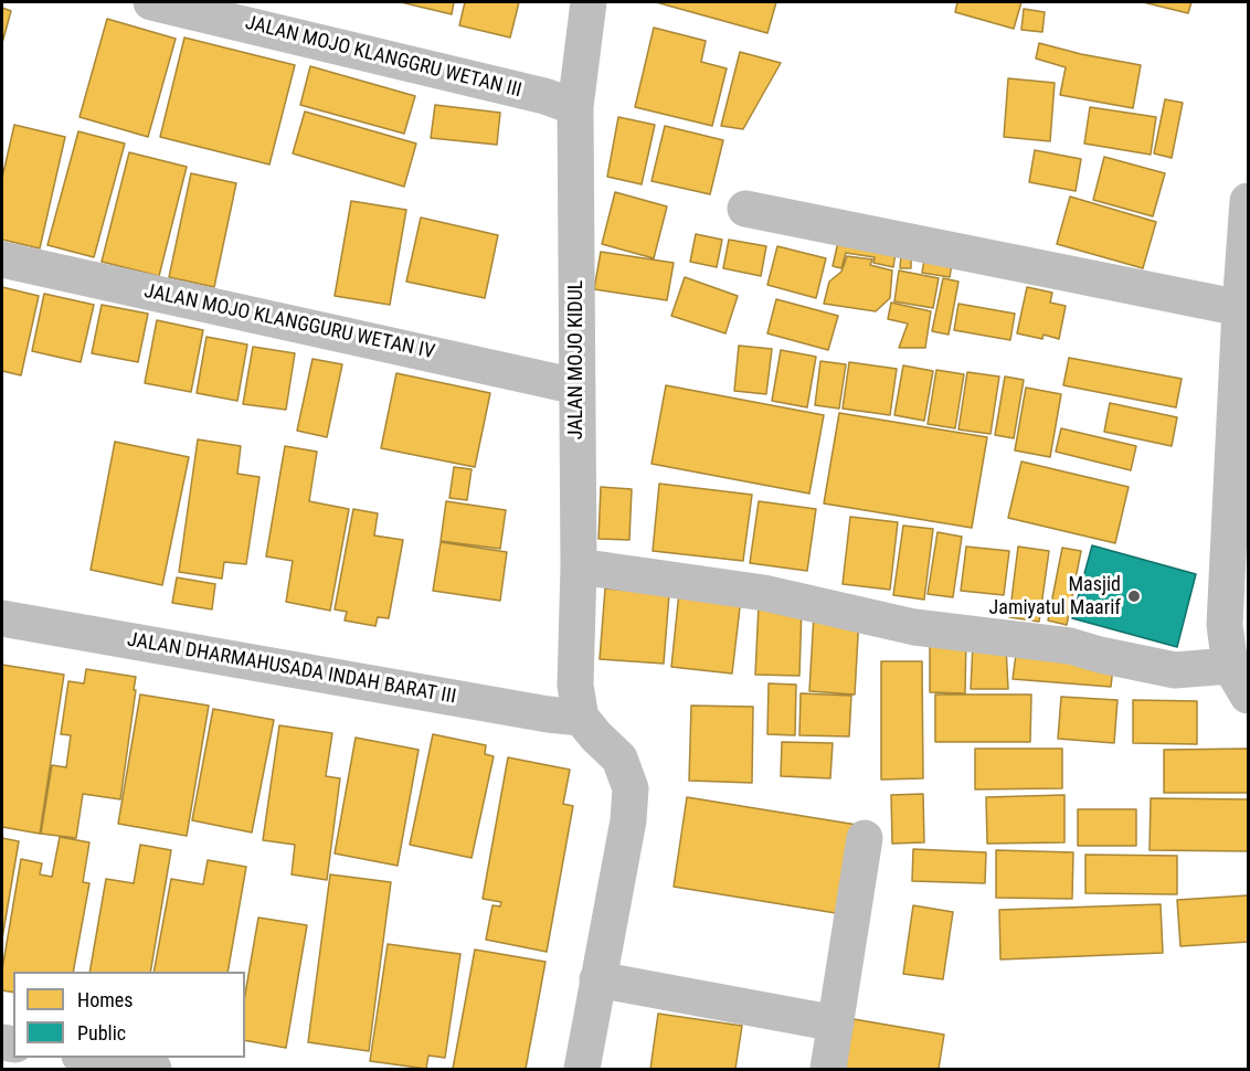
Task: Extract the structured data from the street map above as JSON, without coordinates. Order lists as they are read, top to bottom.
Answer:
{
  "streets": {
    "street": [
      "JALAN MOJO KLANGGRU WETAN III",
      "JALAN MOJO KLANGGURU WETAN IV",
      "JALAN MOJO KIDUL",
      "JALAN DHARMAHUSADA INDAH BARAT III"
    ]
  },
  "crossings": [
    ["JALAN MOJO KLANGGRU WETAN III", "JALAN MOJO KIDUL"],
    ["JALAN MOJO KLANGGURU WETAN IV", "JALAN MOJO KIDUL"],
    ["JALAN MOJO KIDUL", "JALAN DHARMAHUSADA INDAH BARAT III"]
  ],
  "places": ["Masjid Jamiyatul Maarif"],
  "legend": ["Homes", "Public"]
}
